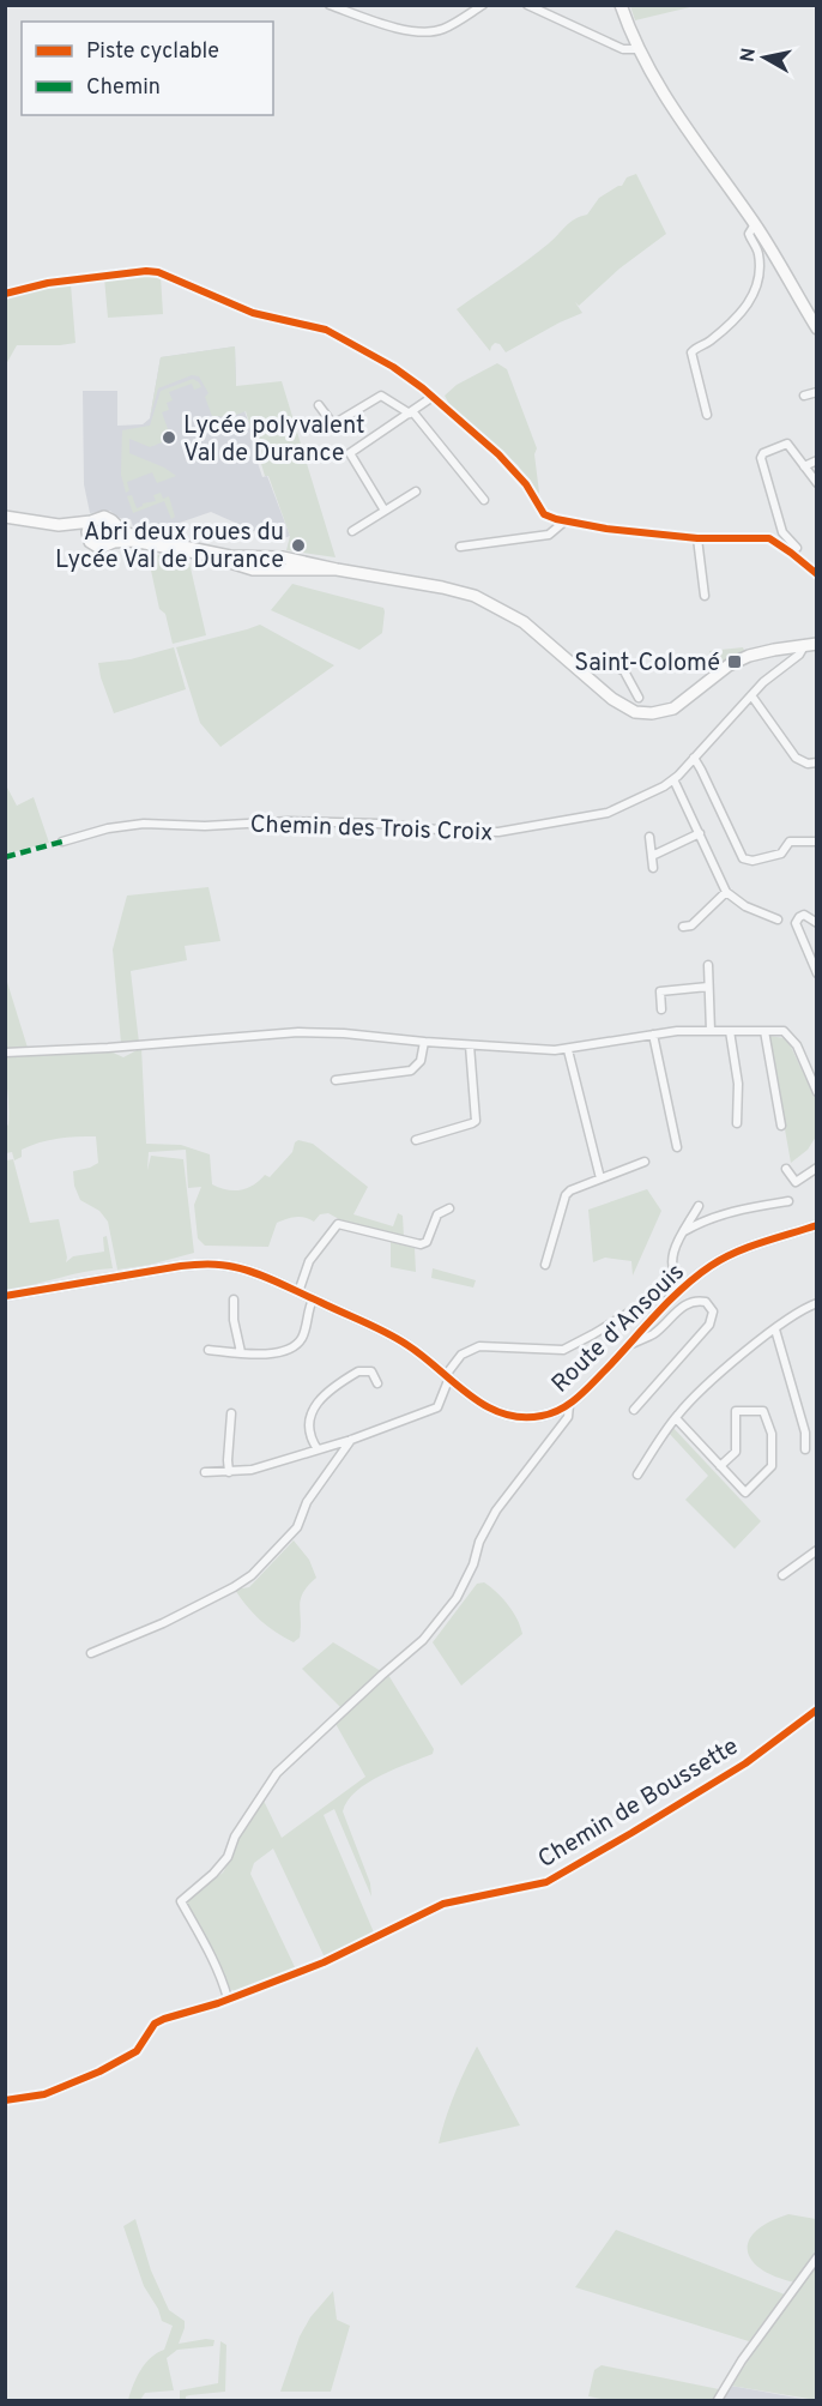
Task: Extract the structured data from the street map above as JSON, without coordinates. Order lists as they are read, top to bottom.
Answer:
{
  "streets": {
    "street": ["Chemin des Trois Croix", "Route d'Ansouis", "Chemin de Boussette"]
  },
  "places": {
    "other": ["Lycée polyvalent Val de Durance", "Abri deux roues du Lycée Val de Durance"],
    "transit": ["Saint-Colomé"]
  },
  "legend": ["Piste cyclable", "Chemin"],
  "north": "left"
}
